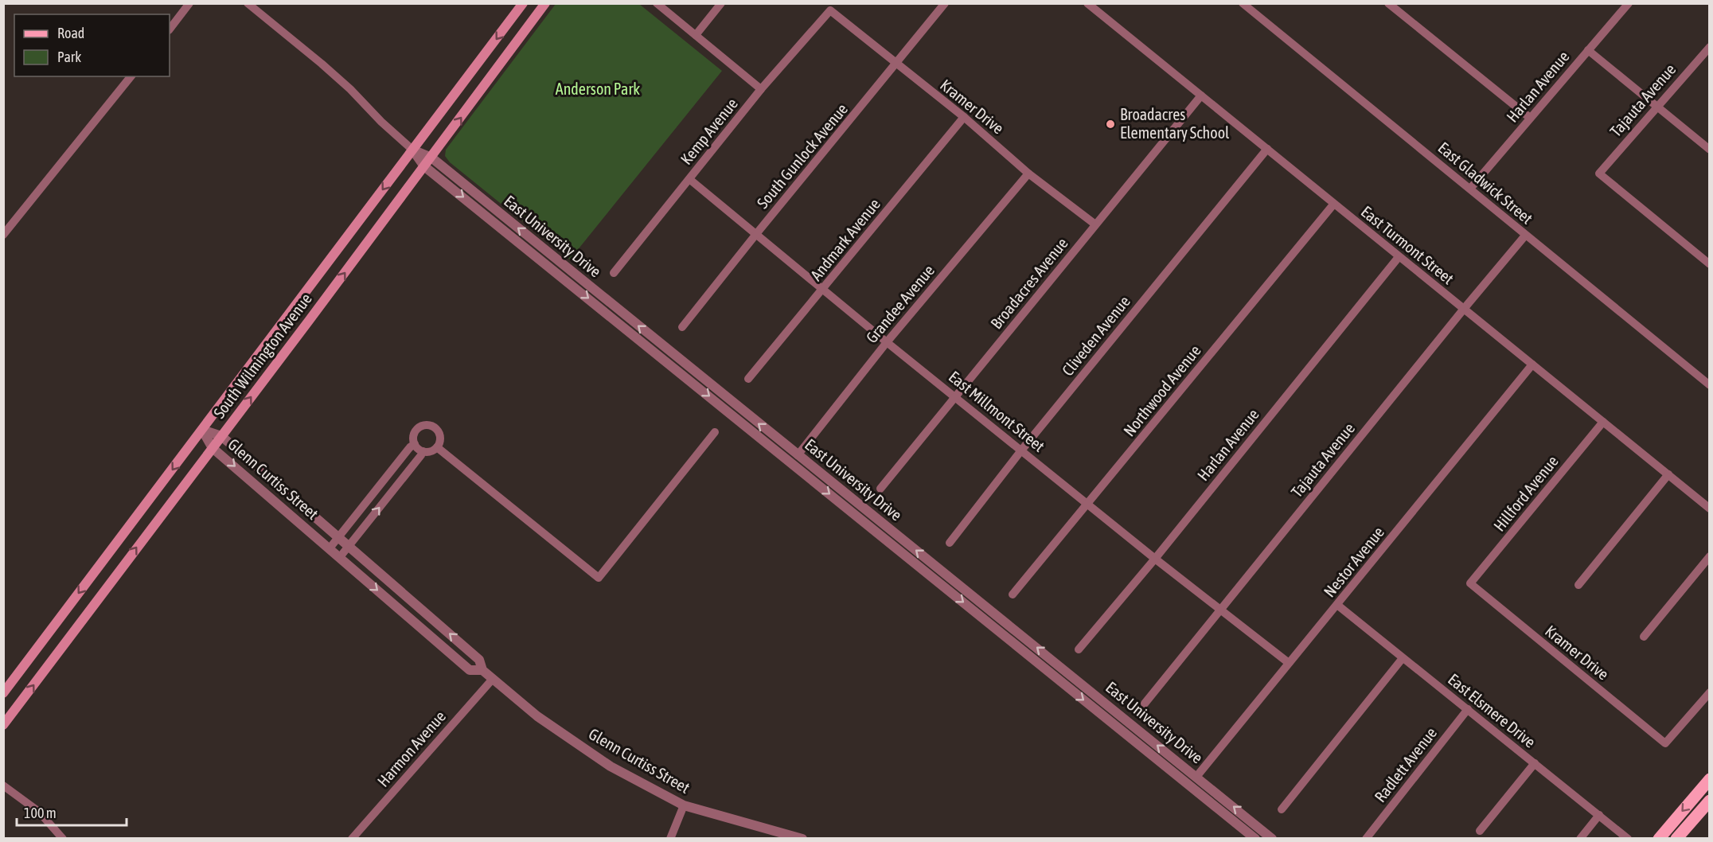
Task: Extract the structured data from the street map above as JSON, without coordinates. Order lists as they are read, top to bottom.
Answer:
{
  "streets": {
    "main road": ["South Wilmington Avenue"],
    "street": [
      "Harlan Avenue",
      "Tajauta Avenue",
      "Kramer Drive",
      "Kemp Avenue",
      "South Gunlock Avenue",
      "East Gladwick Street",
      "East University Drive",
      "Andmark Avenue",
      "East Turmont Street",
      "Broadacres Avenue",
      "Grandee Avenue",
      "Cliveden Avenue",
      "Northwood Avenue",
      "East Millmont Street",
      "Glenn Curtiss Street",
      "Hillford Avenue",
      "Nestor Avenue",
      "East Elsmere Drive",
      "Harmon Avenue",
      "Radlett Avenue"
    ]
  },
  "crossings": [
    ["Harlan Avenue", "East Gladwick Street"],
    ["Harlan Avenue", "East Turmont Street"],
    ["Harlan Avenue", "East Millmont Street"],
    ["Tajauta Avenue", "East Gladwick Street"],
    ["Tajauta Avenue", "East Turmont Street"],
    ["Tajauta Avenue", "East Millmont Street"],
    ["Kramer Drive", "Kemp Avenue"],
    ["Kramer Drive", "South Gunlock Avenue"],
    ["Kramer Drive", "Andmark Avenue"],
    ["Kramer Drive", "Broadacres Avenue"],
    ["Kramer Drive", "Grandee Avenue"],
    ["Kramer Drive", "Hillford Avenue"],
    ["Kemp Avenue", "East Millmont Street"],
    ["South Gunlock Avenue", "East Millmont Street"],
    ["East University Drive", "Grandee Avenue"],
    ["East University Drive", "South Wilmington Avenue"],
    ["East University Drive", "Nestor Avenue"],
    ["Andmark Avenue", "East Millmont Street"],
    ["East Turmont Street", "Broadacres Avenue"],
    ["East Turmont Street", "Cliveden Avenue"],
    ["East Turmont Street", "Northwood Avenue"],
    ["East Turmont Street", "Hillford Avenue"],
    ["East Turmont Street", "Nestor Avenue"],
    ["Broadacres Avenue", "East Millmont Street"],
    ["Grandee Avenue", "East Millmont Street"],
    ["Cliveden Avenue", "East Millmont Street"],
    ["South Wilmington Avenue", "Glenn Curtiss Street"],
    ["Northwood Avenue", "East Millmont Street"],
    ["East Millmont Street", "Nestor Avenue"],
    ["Glenn Curtiss Street", "Harmon Avenue"],
    ["Nestor Avenue", "East Elsmere Drive"],
    ["East Elsmere Drive", "Radlett Avenue"]
  ],
  "parks": ["Anderson Park"],
  "places": ["Broadacres Elementary School"],
  "legend": ["Road", "Park"],
  "scale_bar": "100 m"
}
